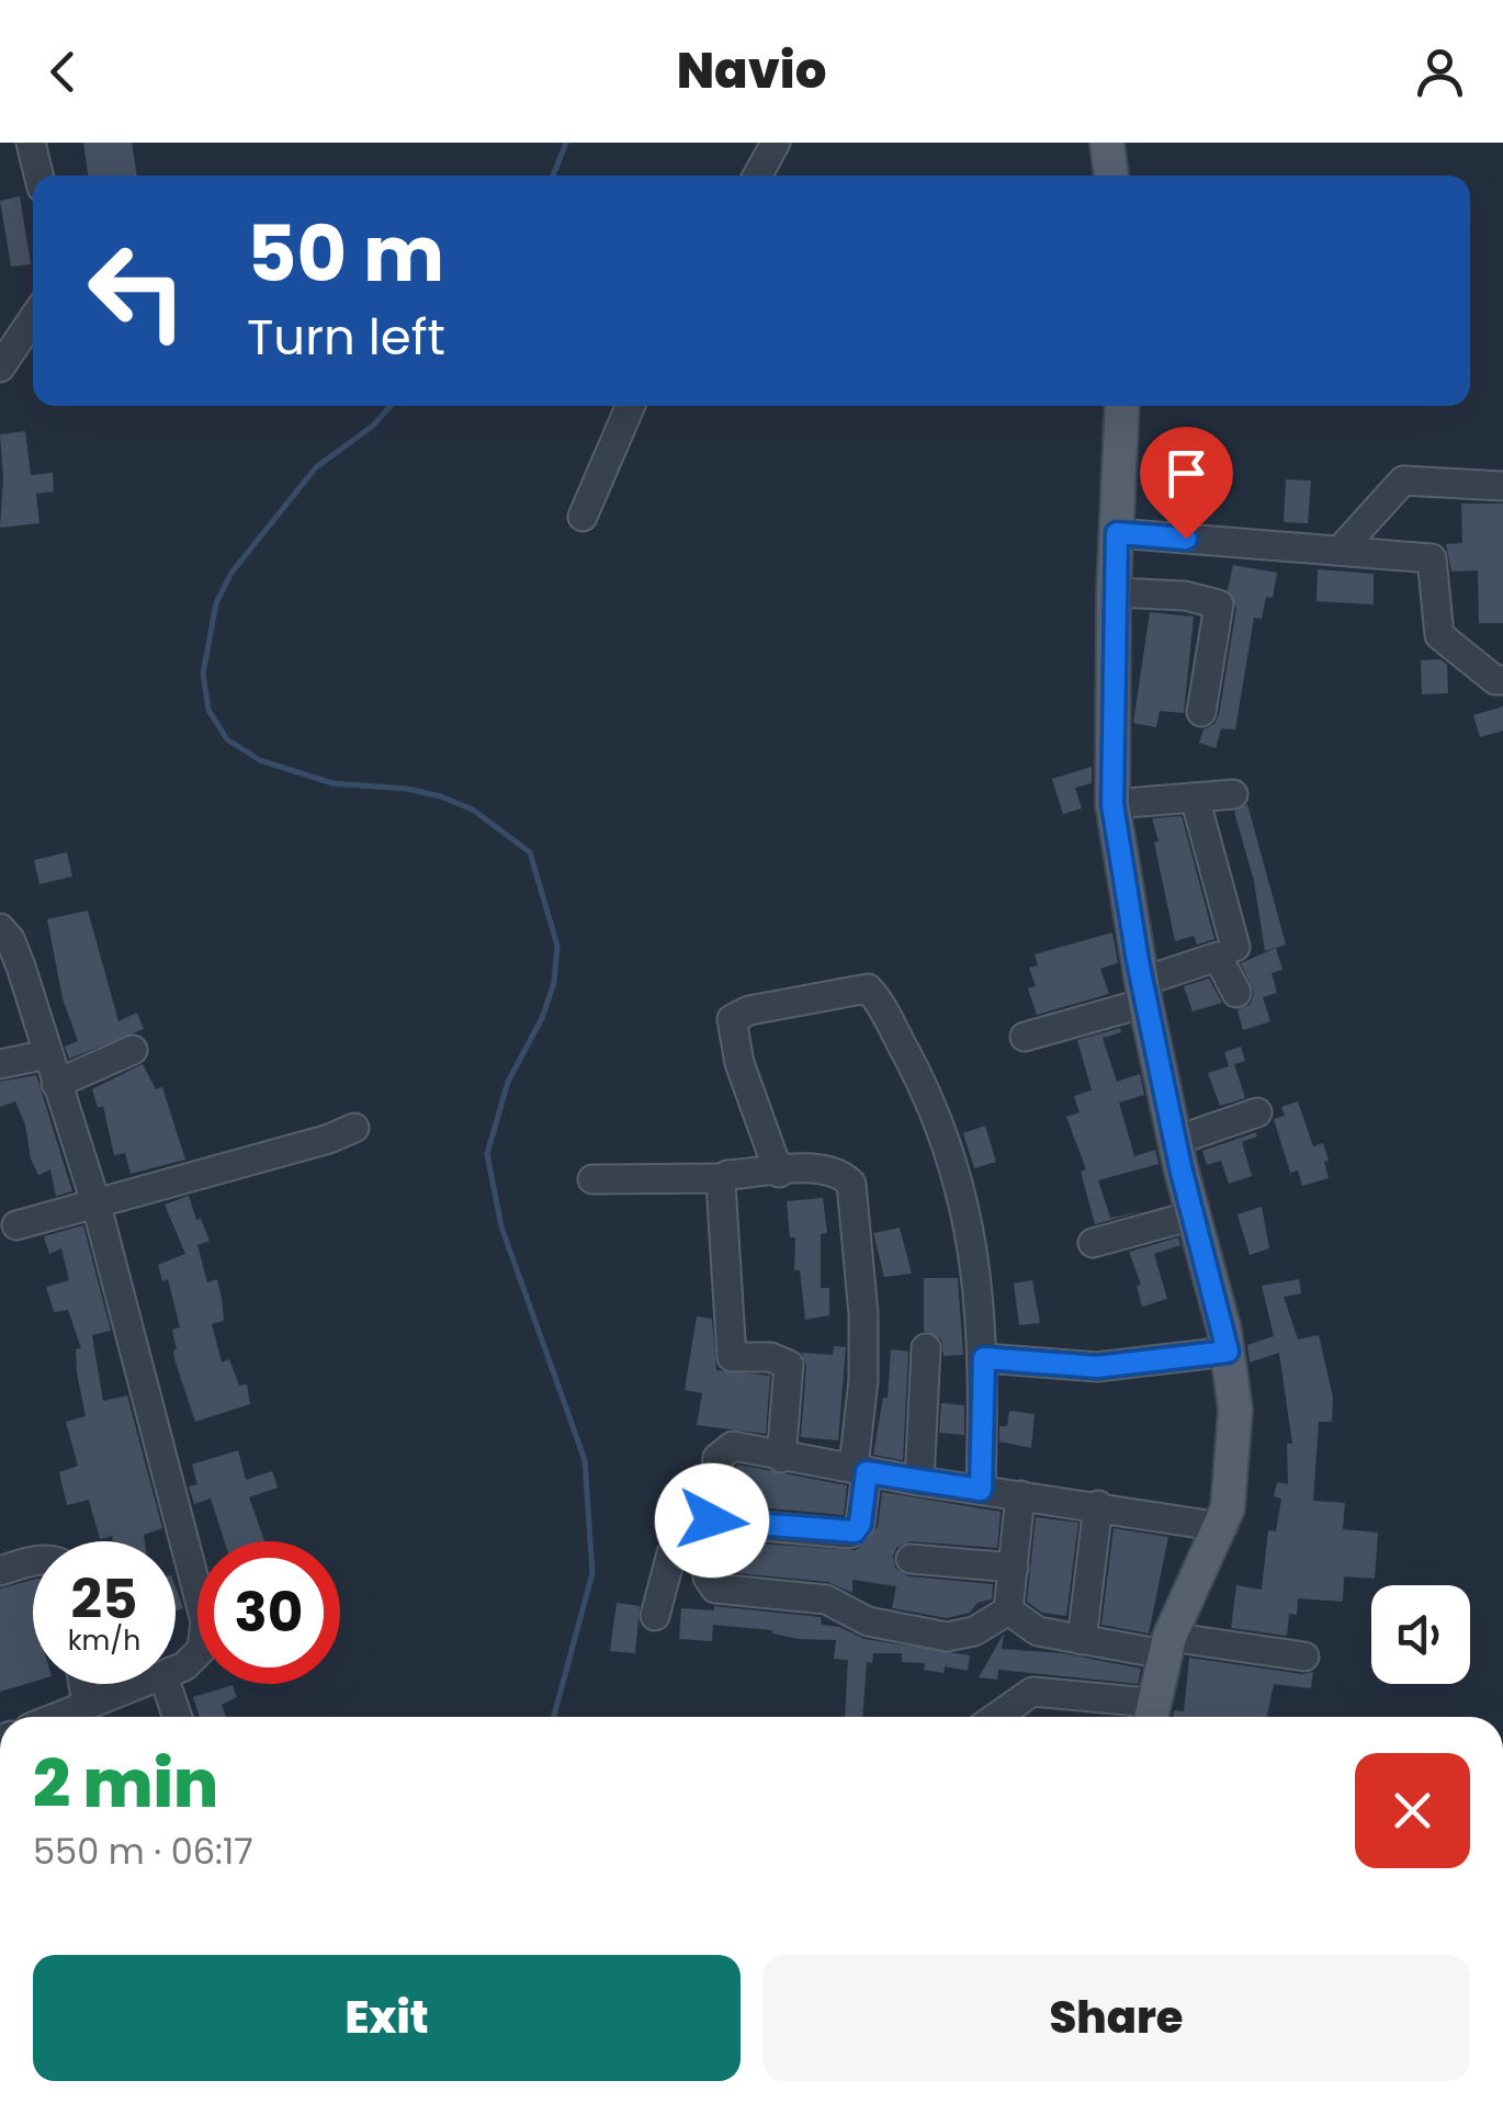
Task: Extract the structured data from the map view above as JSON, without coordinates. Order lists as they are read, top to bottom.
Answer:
{
  "page": {
    "header": "Navio",
    "turn": ["50 m", "Turn left"],
    "speed": "25 km/h",
    "limit": "30",
    "heading": ["2 min", "550 m · 06:17"],
    "buttons": ["Exit", "Share"]
  }
}
